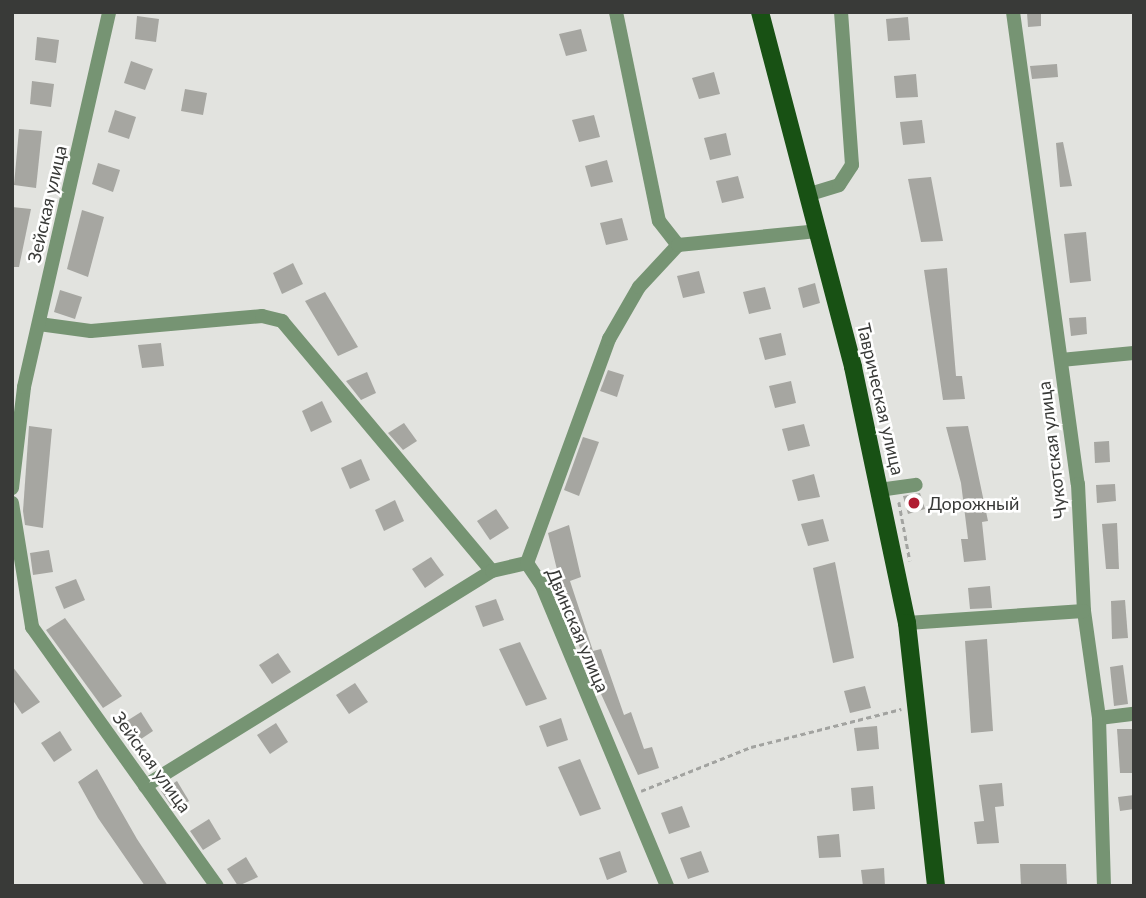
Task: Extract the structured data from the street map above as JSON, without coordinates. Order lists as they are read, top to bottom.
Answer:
{
  "streets": {
    "main road": ["Таврическая улица"],
    "street": ["Зейская улица", "Чукотская улица", "Двинская улица"]
  },
  "places": ["Дорожный"]
}
